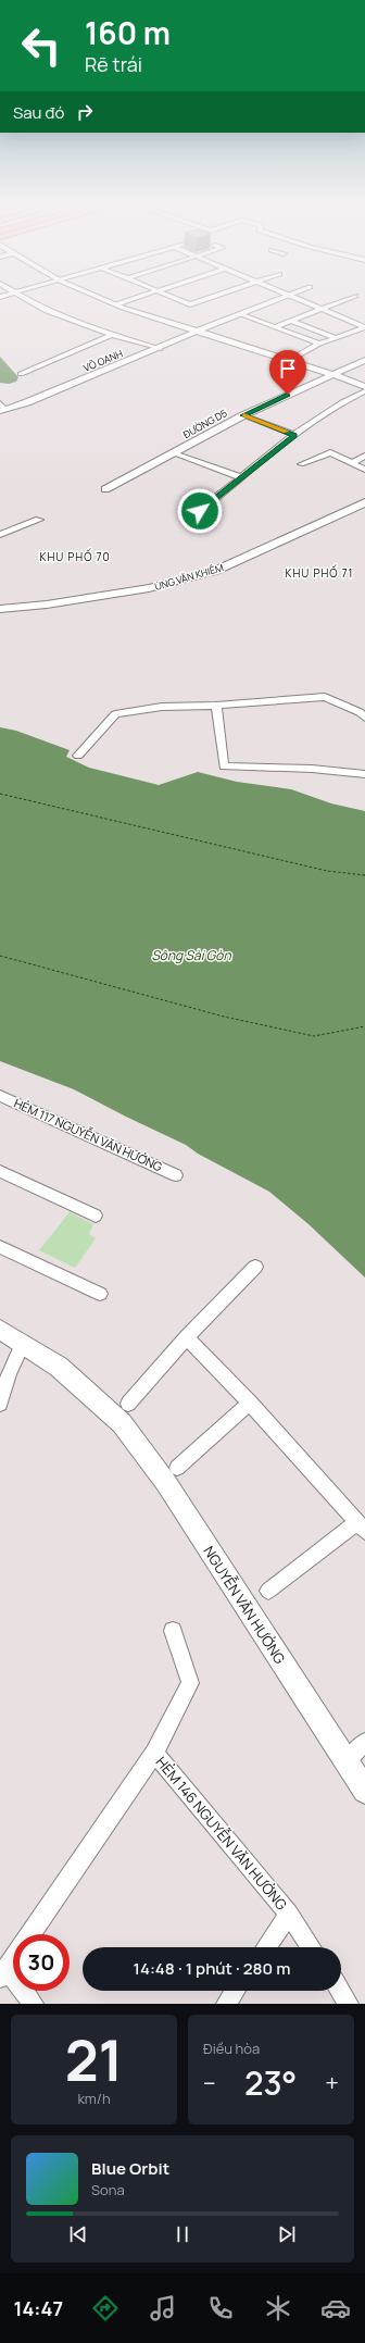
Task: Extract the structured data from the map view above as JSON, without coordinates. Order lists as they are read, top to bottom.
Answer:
{
  "streets": {
    "main road": ["UNG VĂN KHIÊM", "NGUYỄN VĂN HƯỞNG"],
    "street": [
      "VÕ OANH",
      "ĐƯỜNG D5",
      "HẺM 117 NGUYỄN VĂN HƯỞNG",
      "HẺM 146 NGUYỄN VĂN HƯỞNG"
    ]
  },
  "districts": ["KHU PHỐ 70", "KHU PHỐ 71"],
  "water": ["Sông Sài Gòn"],
  "page": {
    "turn": ["160 m", "Rẽ trái"],
    "then": "Sau đó",
    "limit": "30",
    "trip": "14:48 · 1 phút · 280 m",
    "tile": [
      ["21", "km/h"],
      "Điều hòa"
    ],
    "heat": ["−", "23°", "+"],
    "song": ["Blue Orbit", "Sona"],
    "tabs": "14:47"
  }
}
